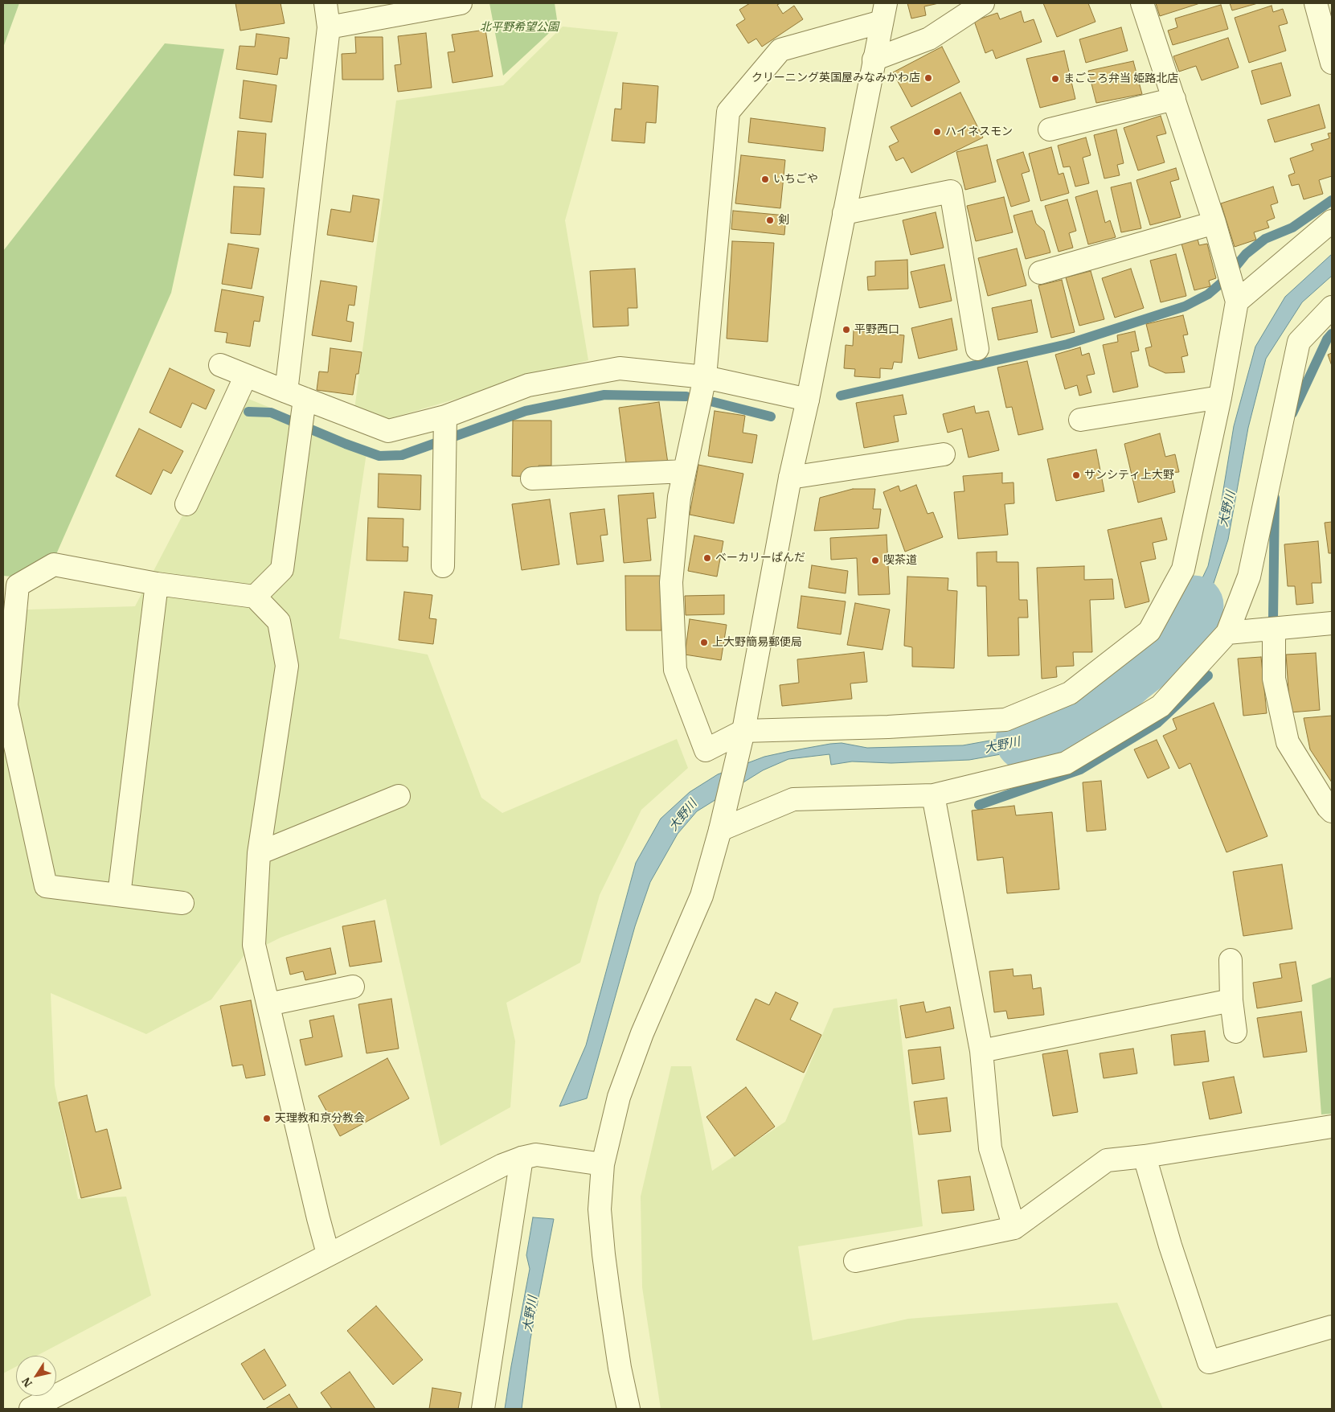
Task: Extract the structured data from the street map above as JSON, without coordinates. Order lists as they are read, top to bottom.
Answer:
{
  "water": ["大野川"],
  "parks": ["北平野希望公園"],
  "places": [
    "クリーニング英国屋みなみかわ店",
    "まごころ弁当 姫路北店",
    "ハイネスモン",
    "いちごや",
    "剣",
    "平野西口",
    "サンシティ上大野",
    "ベーカリーぱんだ",
    "喫茶道",
    "上大野簡易郵便局",
    "天理教和京分教会"
  ],
  "north": "bottom left"
}
